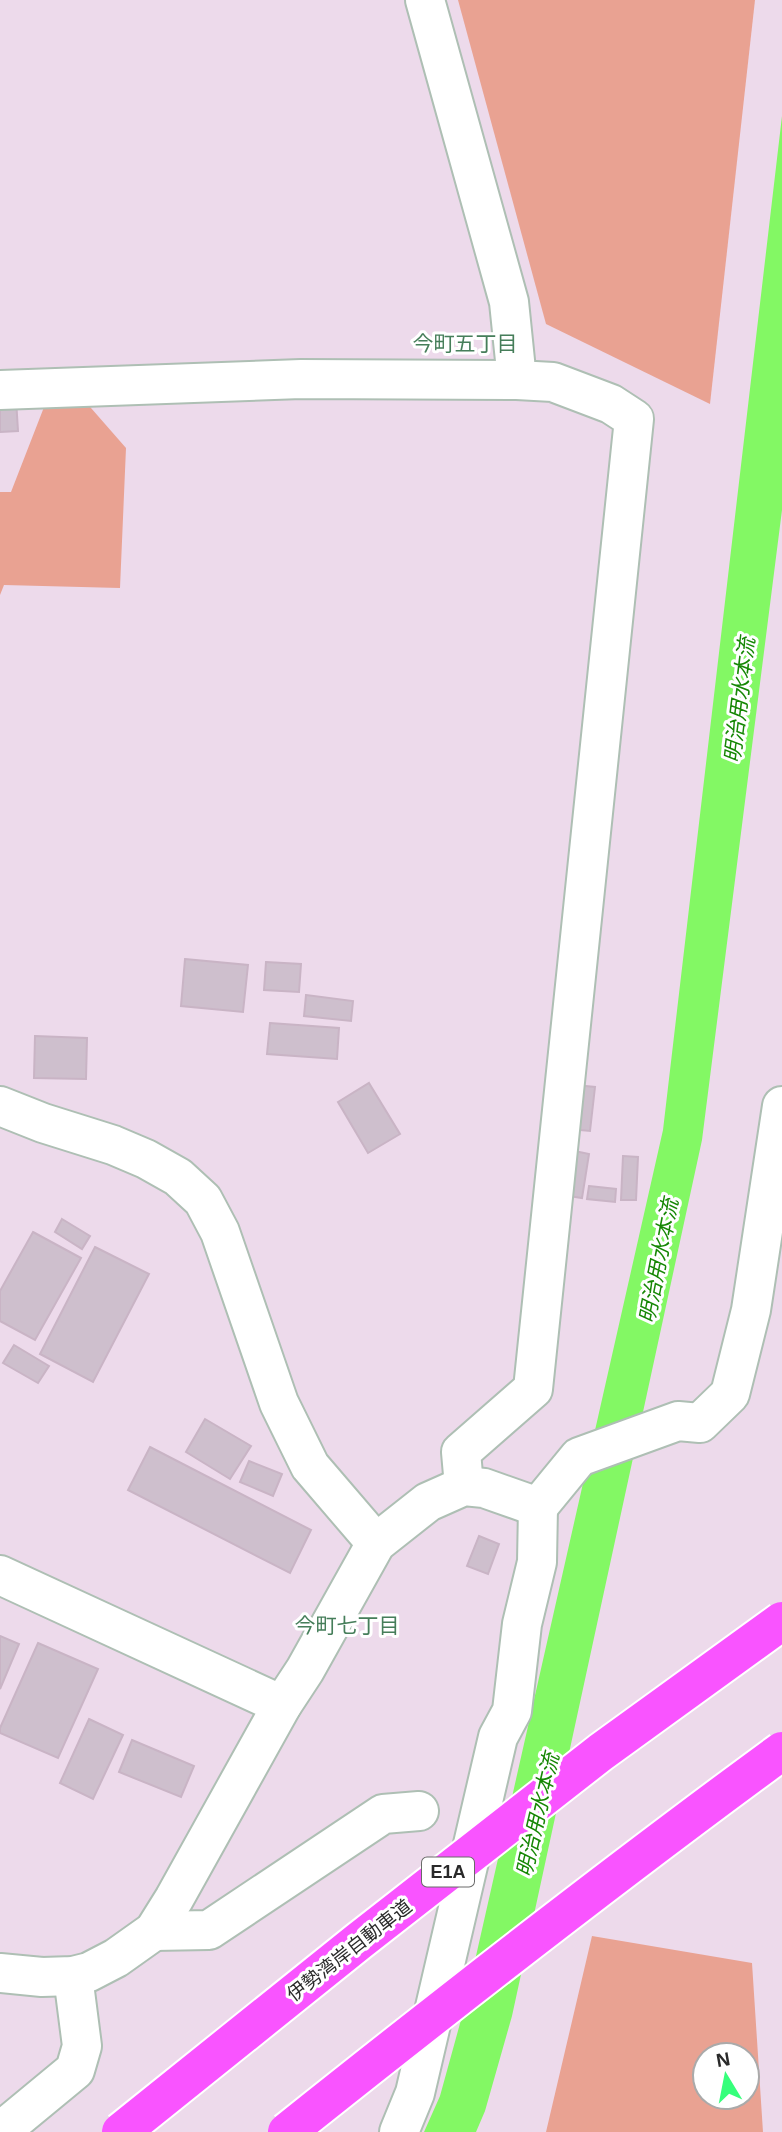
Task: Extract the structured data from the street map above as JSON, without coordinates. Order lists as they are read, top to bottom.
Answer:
{
  "streets": {
    "highway": ["E1A", "伊勢湾岸自動車道"]
  },
  "districts": ["今町五丁目", "今町七丁目"],
  "water": ["明治用水本流"],
  "north": "top"
}
